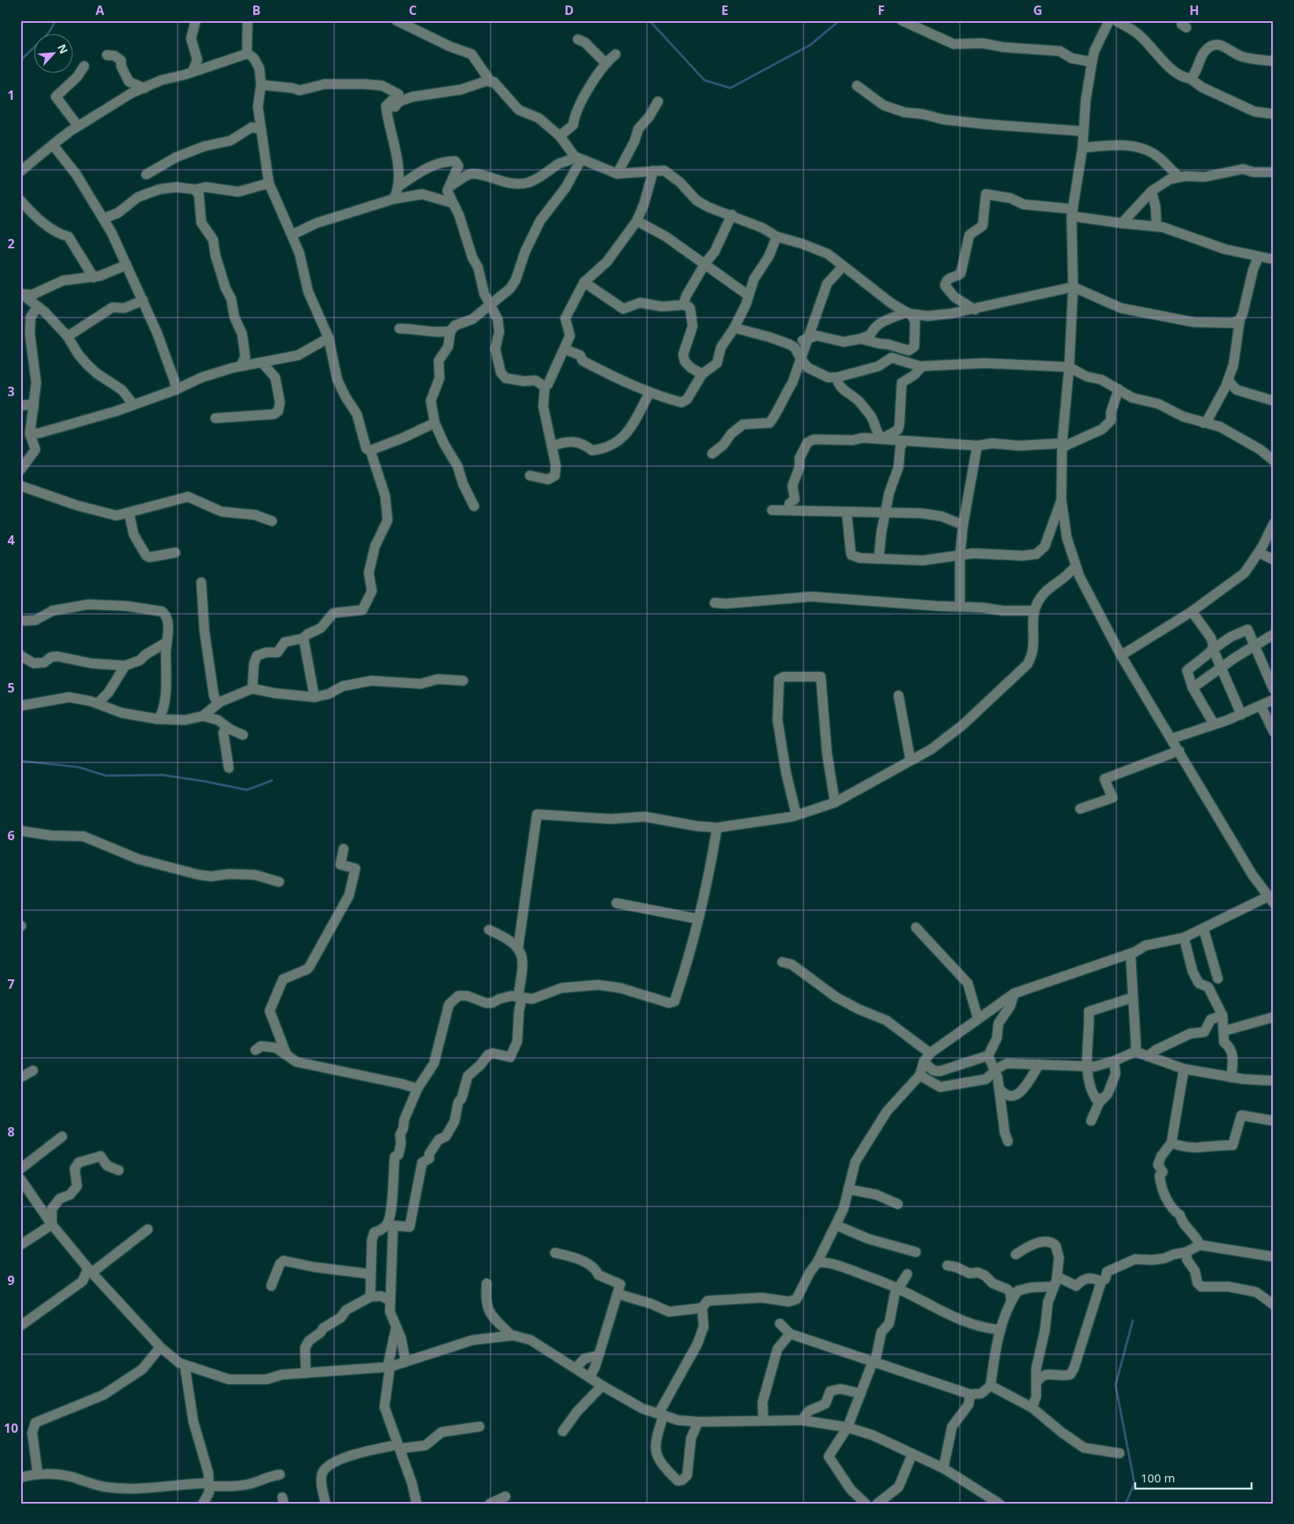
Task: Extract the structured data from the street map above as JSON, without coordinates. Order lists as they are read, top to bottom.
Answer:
{
  "scale_bar": "100 m",
  "north": "top right",
  "grid": {
    "columns": [
      "A",
      "B",
      "C",
      "D",
      "E",
      "F",
      "G",
      "H"
    ],
    "rows": [
      "1",
      "2",
      "3",
      "4",
      "5",
      "6",
      "7",
      "8",
      "9",
      "10"
    ]
  }
}
